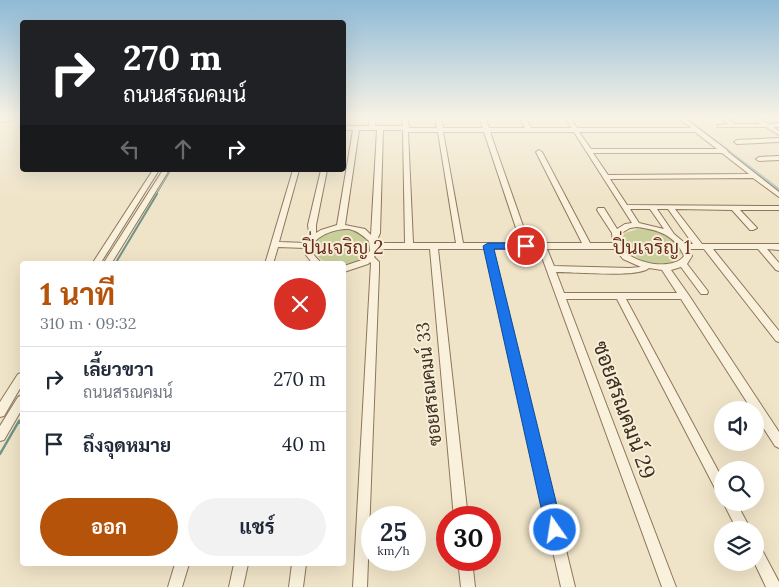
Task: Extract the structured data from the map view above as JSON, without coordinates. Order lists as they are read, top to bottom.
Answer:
{
  "streets": {
    "street": ["ซอยสรณคมน์ 33", "ซอยสรณคมน์ 29"]
  },
  "districts": ["ปิ่นเจริญ 2", "ปิ่นเจริญ 1"],
  "page": {
    "turn": ["270 m", "ถนนสรณคมน์"],
    "heading": ["1 นาที", "310 m · 09:32"],
    "list": [
      {
        "name": "เลี้ยวขวา",
        "note": "ถนนสรณคมน์",
        "value": "270 m"
      },
      {
        "name": "ถึงจุดหมาย",
        "value": "40 m"
      }
    ],
    "buttons": ["ออก", "แชร์"],
    "speed": "25 km/h",
    "limit": "30"
  }
}
